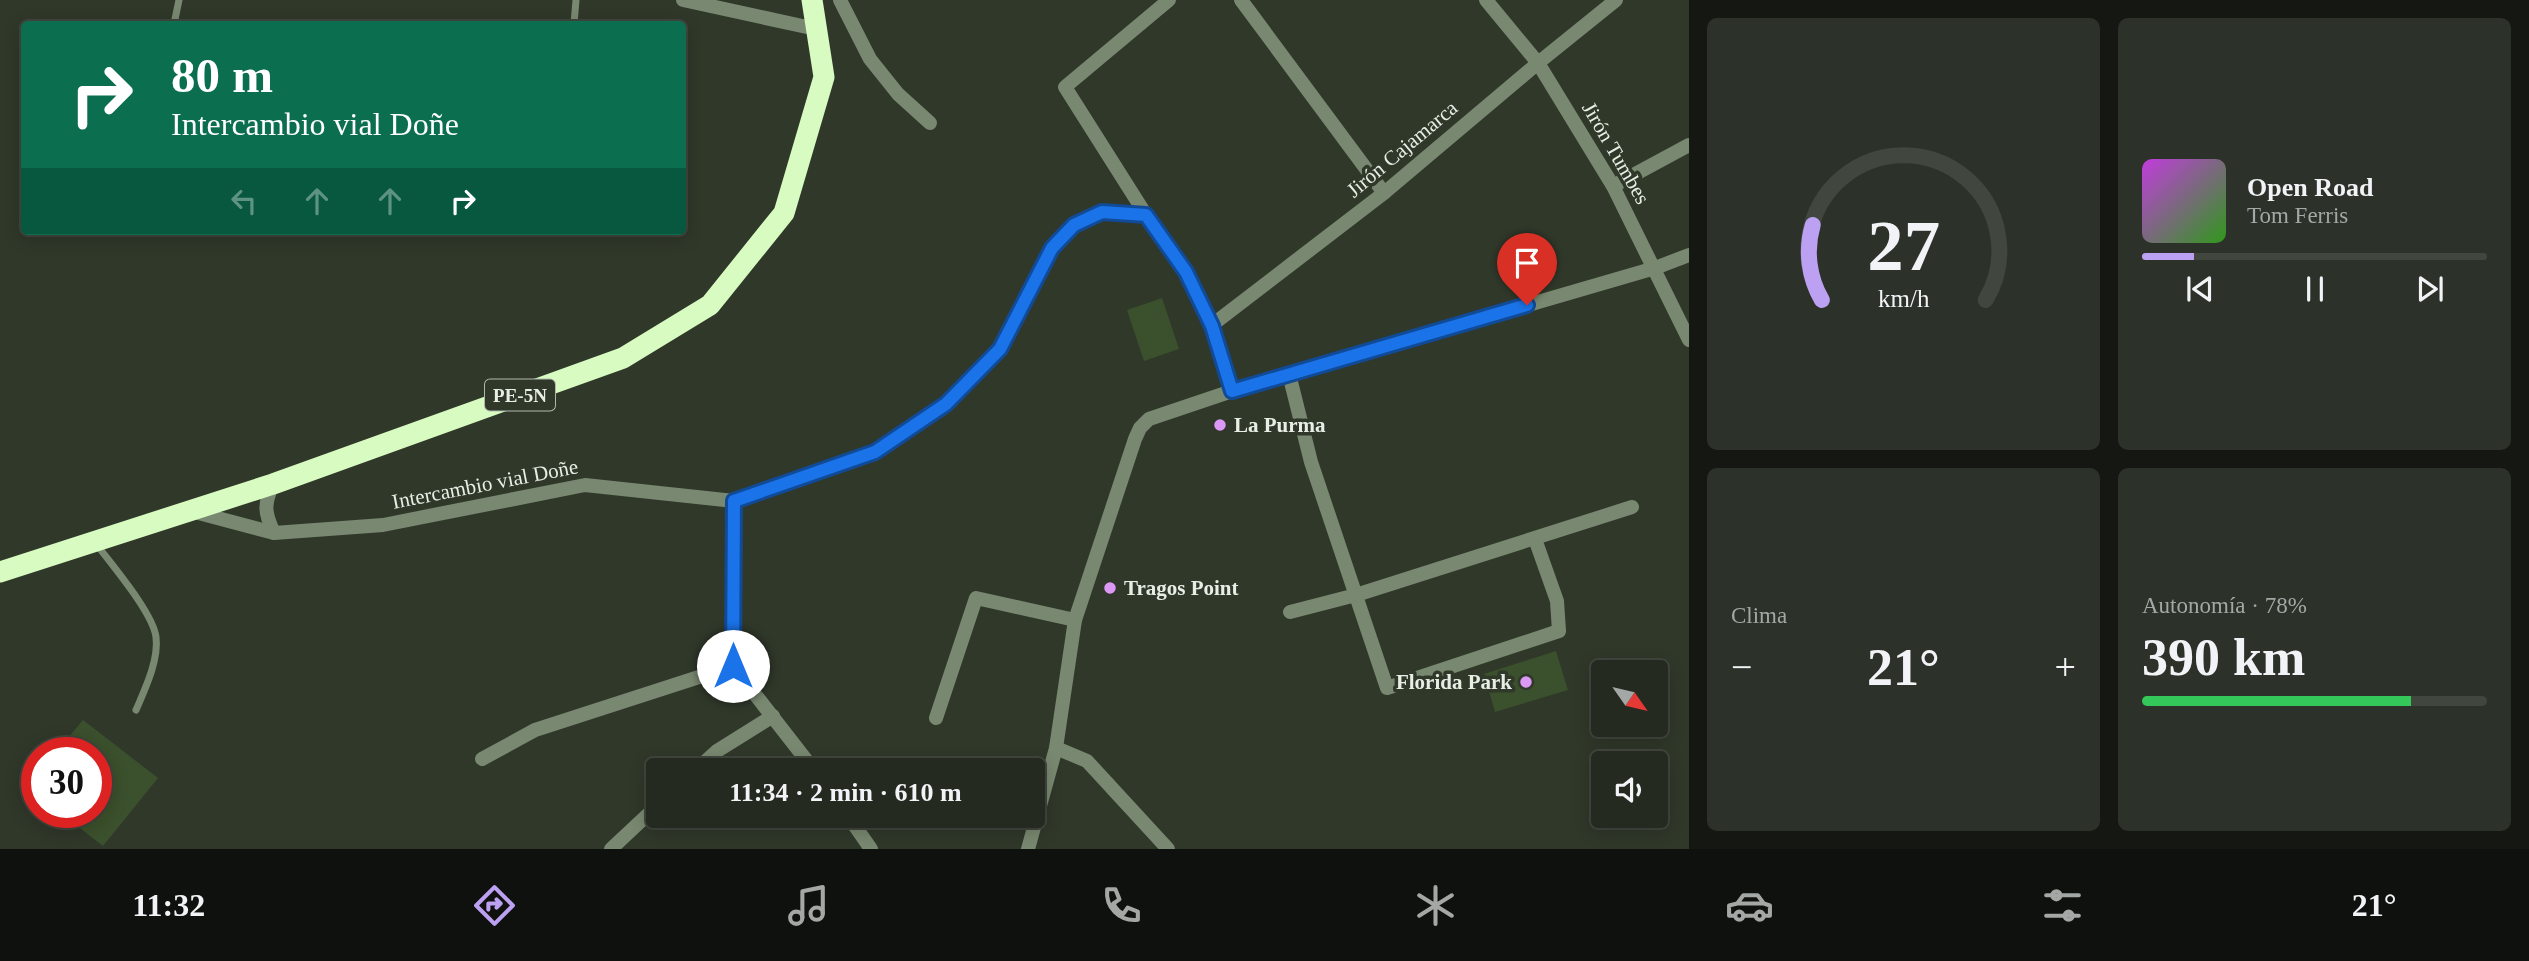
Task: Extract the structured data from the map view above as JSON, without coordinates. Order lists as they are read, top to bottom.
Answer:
{
  "streets": {
    "highway": ["PE-5N"],
    "street": ["Jirón Cajamarca", "Jirón Tumbes", "Intercambio vial Doñe"]
  },
  "crossings": [
    ["Jirón Cajamarca", "Jirón Tumbes"],
    ["PE-5N", "Intercambio vial Doñe"]
  ],
  "places": ["La Purma", "Tragos Point", "Florida Park"],
  "north": "bottom right",
  "page": {
    "turn": ["80 m", "Intercambio vial Doñe"],
    "song": ["Open Road", "Tom Ferris"],
    "tile": [
      "Clima",
      ["Autonomía · 78%", "390 km"]
    ],
    "heat": ["−", "21°", "+"],
    "limit": "30",
    "trip": "11:34 · 2 min · 610 m",
    "tabs": ["11:32", "21°"],
    "gauge": ["27", "km/h"]
  }
}
